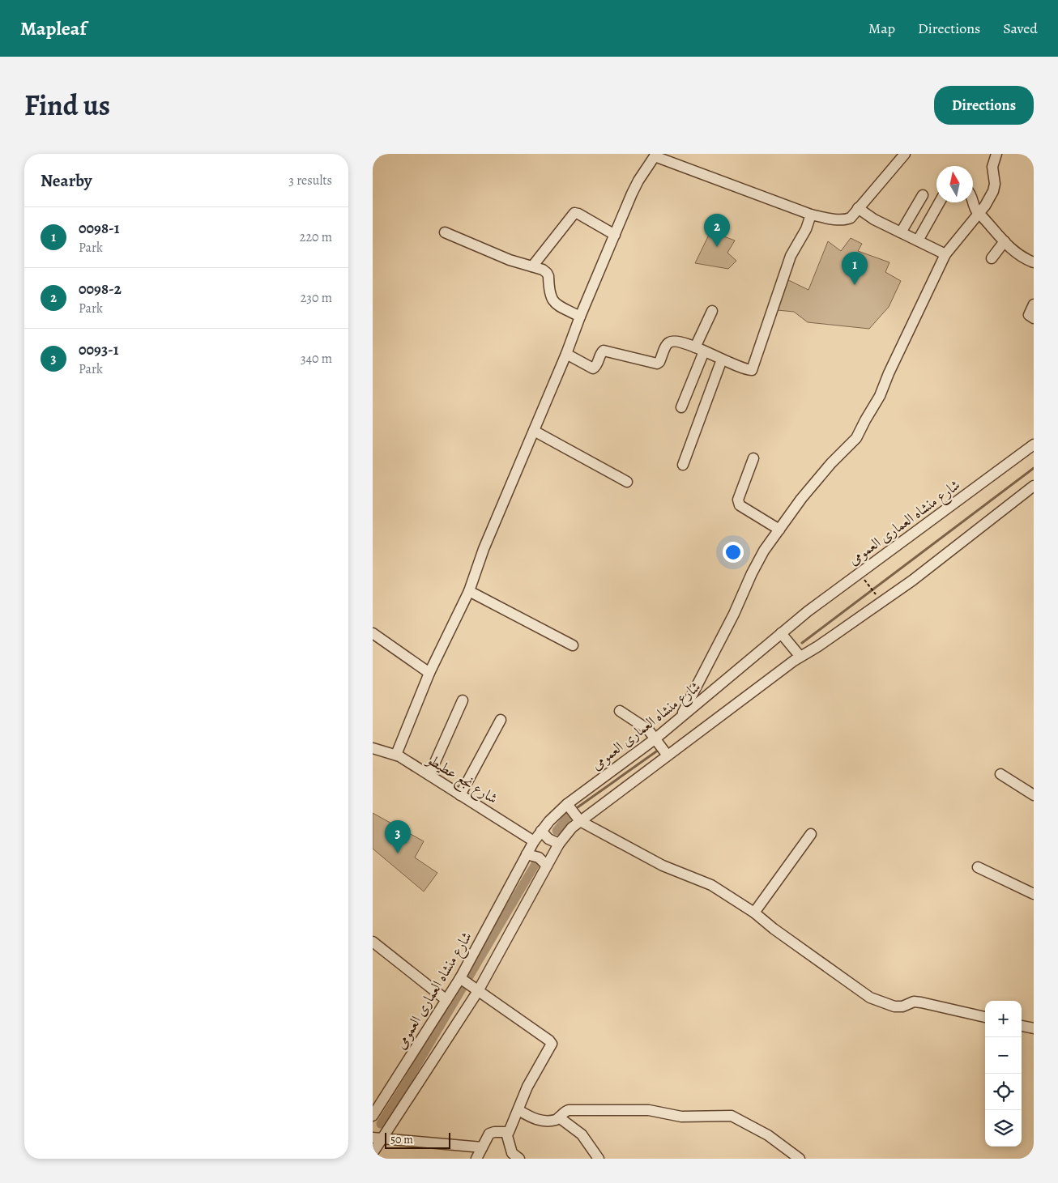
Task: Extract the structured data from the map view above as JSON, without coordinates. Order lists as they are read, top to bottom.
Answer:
{
  "streets": {
    "street": ["شارع منشاه العمارى العمومى", "شارع نجع عطيطو"]
  },
  "crossings": [
    ["شارع منشاه العمارى العمومى", "شارع نجع عطيطو"]
  ],
  "scale_bar": "50 m",
  "north": "top",
  "page": {
    "header": "Mapleaf",
    "nav": ["Map", "Directions", "Saved"],
    "title": "Find us",
    "buttons": "Directions",
    "heading": ["Nearby", "3 results"],
    "list": [
      {
        "mark": "1",
        "name": "0098-1",
        "note": "Park",
        "value": "220 m"
      },
      {
        "mark": "2",
        "name": "0098-2",
        "note": "Park",
        "value": "230 m"
      },
      {
        "mark": "3",
        "name": "0093-1",
        "note": "Park",
        "value": "340 m"
      }
    ],
    "pins": ["2", "1", "3"],
    "map_buttons": ["+", "−"],
    "scale": "50 m"
  }
}
